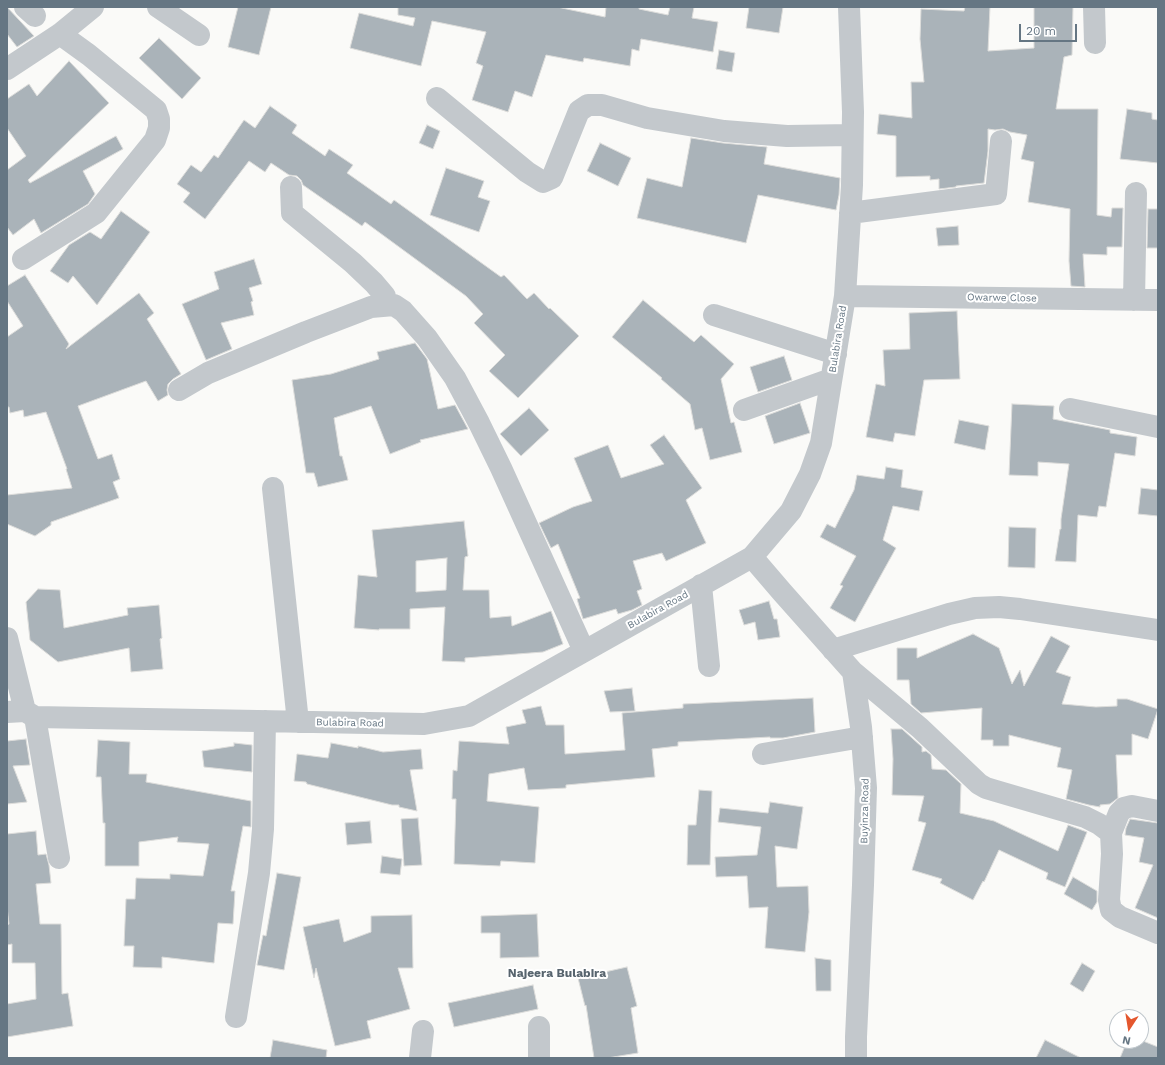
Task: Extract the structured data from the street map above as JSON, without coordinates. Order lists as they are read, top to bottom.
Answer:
{
  "streets": {
    "street": ["Owarwe Close", "Bulabira Road", "Buyinza Road"]
  },
  "crossings": [
    ["Owarwe Close", "Bulabira Road"]
  ],
  "districts": ["Najeera Bulabira"],
  "scale_bar": "20 m",
  "north": "bottom"
}
